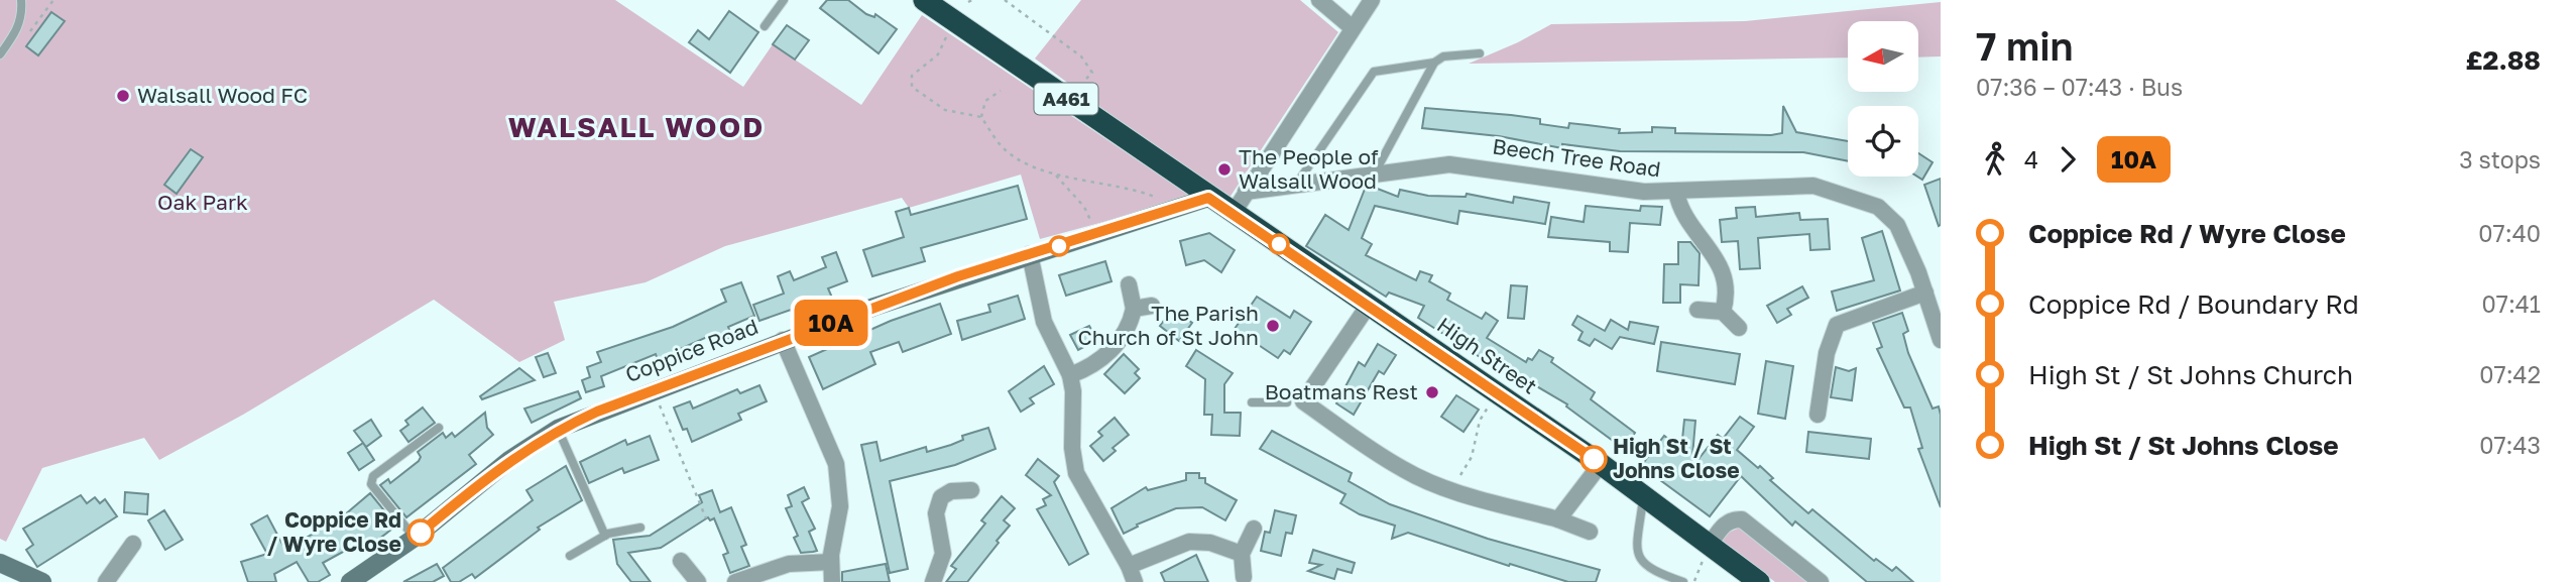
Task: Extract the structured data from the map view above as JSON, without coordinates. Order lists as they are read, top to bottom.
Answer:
{
  "streets": {
    "highway": ["A461", "High Street"],
    "main road": ["Coppice Road"],
    "street": ["Beech Tree Road"]
  },
  "crossings": [
    ["A461", "Coppice Road"],
    ["A461", "High Street"]
  ],
  "districts": ["WALSALL WOOD"],
  "parks": ["Oak Park"],
  "places": [
    "Walsall Wood FC",
    "The People of Walsall Wood",
    "The Parish Church of St John",
    "Boatmans Rest",
    "High St / St Johns Close",
    "Coppice Rd / Wyre Close"
  ],
  "lines": ["bus line 10A"],
  "north": "left",
  "page": {
    "on_map": "10A",
    "heading": ["7 min", "07:36 – 07:43 · Bus", "£2.88"],
    "legs": ["4", "10A", "3 stops"],
    "list": [
      {
        "name": "Coppice Rd / Wyre Close",
        "value": "07:40"
      },
      {
        "name": "Coppice Rd / Boundary Rd",
        "value": "07:41"
      },
      {
        "name": "High St / St Johns Church",
        "value": "07:42"
      },
      {
        "name": "High St / St Johns Close",
        "value": "07:43"
      }
    ]
  }
}
